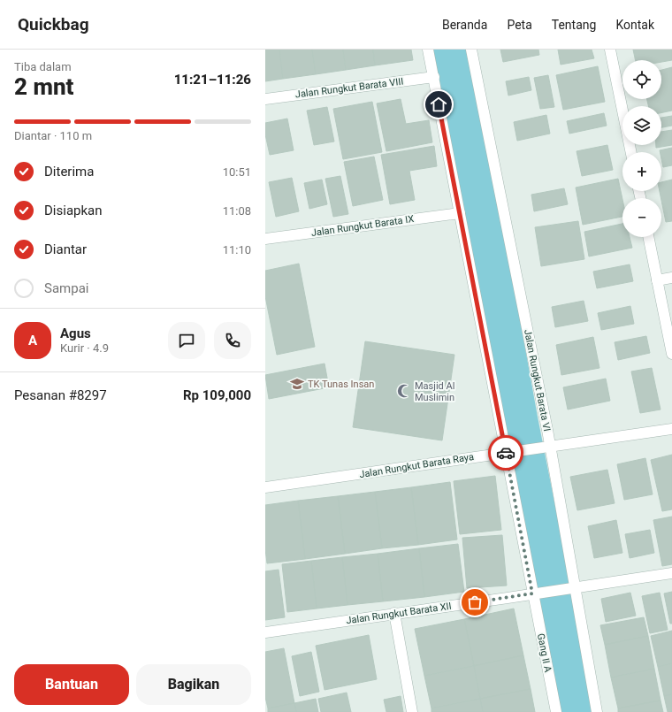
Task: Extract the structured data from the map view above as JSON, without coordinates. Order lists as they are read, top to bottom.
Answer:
{
  "streets": {
    "street": [
      "Jalan Rungkut Barata VIII",
      "Jalan Rungkut Barata IX",
      "Jalan Rungkut Barata VI",
      "Jalan Rungkut Barata Raya",
      "Jalan Rungkut Barata XII",
      "Gang II A"
    ]
  },
  "crossings": [
    ["Jalan Rungkut Barata VI", "Jalan Rungkut Barata Raya"],
    ["Jalan Rungkut Barata VI", "Jalan Rungkut Barata XII"],
    ["Jalan Rungkut Barata XII", "Gang II A"]
  ],
  "places": {
    "school or university": ["TK Tunas Insan"],
    "mosque": ["Masjid Al Muslimin"]
  },
  "page": {
    "header": "Quickbag",
    "nav": [
      "Beranda",
      "Peta",
      "Tentang",
      "Kontak"
    ],
    "heading": ["2 mnt", "Tiba dalam", "11:21–11:26"],
    "panel": [
      "Agus",
      "Kurir · 4.9",
      "Pesanan #8297",
      "Rp 109,000"
    ],
    "map_buttons": ["+", "−"],
    "bar": "Diantar · 110 m",
    "list": [
      ["Diterima", "10:51"],
      ["Disiapkan", "11:08"],
      ["Diantar", "11:10"],
      "Sampai"
    ],
    "round": "A",
    "buttons": ["Bantuan", "Bagikan"]
  }
}
